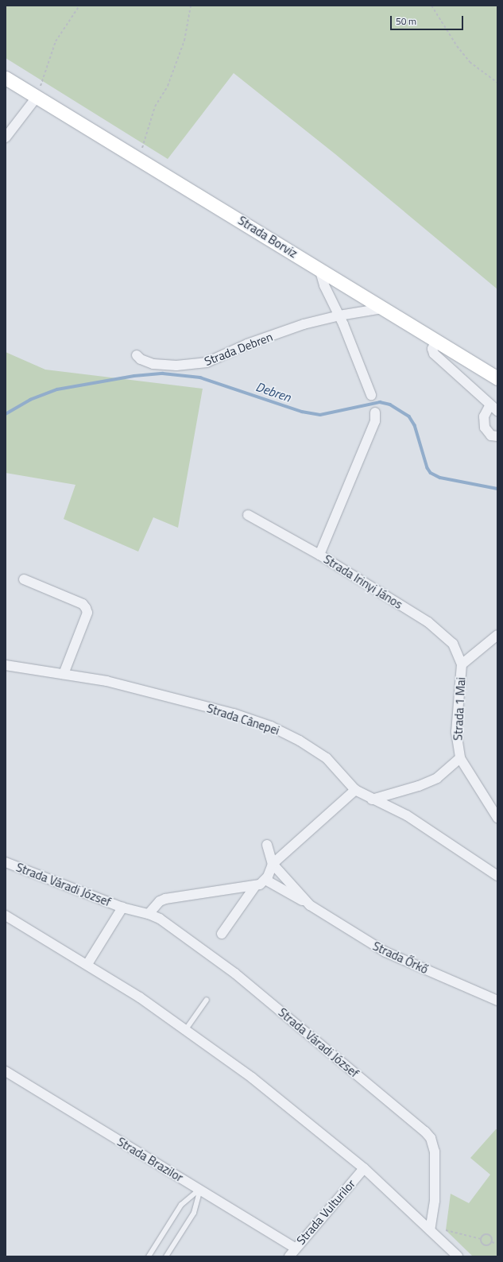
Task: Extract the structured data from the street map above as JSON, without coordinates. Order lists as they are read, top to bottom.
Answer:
{
  "streets": {
    "main road": ["Strada Borviz"],
    "street": [
      "Strada Debren",
      "Strada Irinyi János",
      "Strada 1 Mai",
      "Strada Cânepei",
      "Strada Váradi József",
      "Strada Őrkő",
      "Strada Brazilor",
      "Strada Vulturilor"
    ]
  },
  "crossings": [
    ["Strada Borviz", "Strada Debren"],
    ["Strada Irinyi János", "Strada 1 Mai"],
    ["Strada Brazilor", "Strada Vulturilor"]
  ],
  "water": ["Debren"],
  "scale_bar": "50 m"
}
